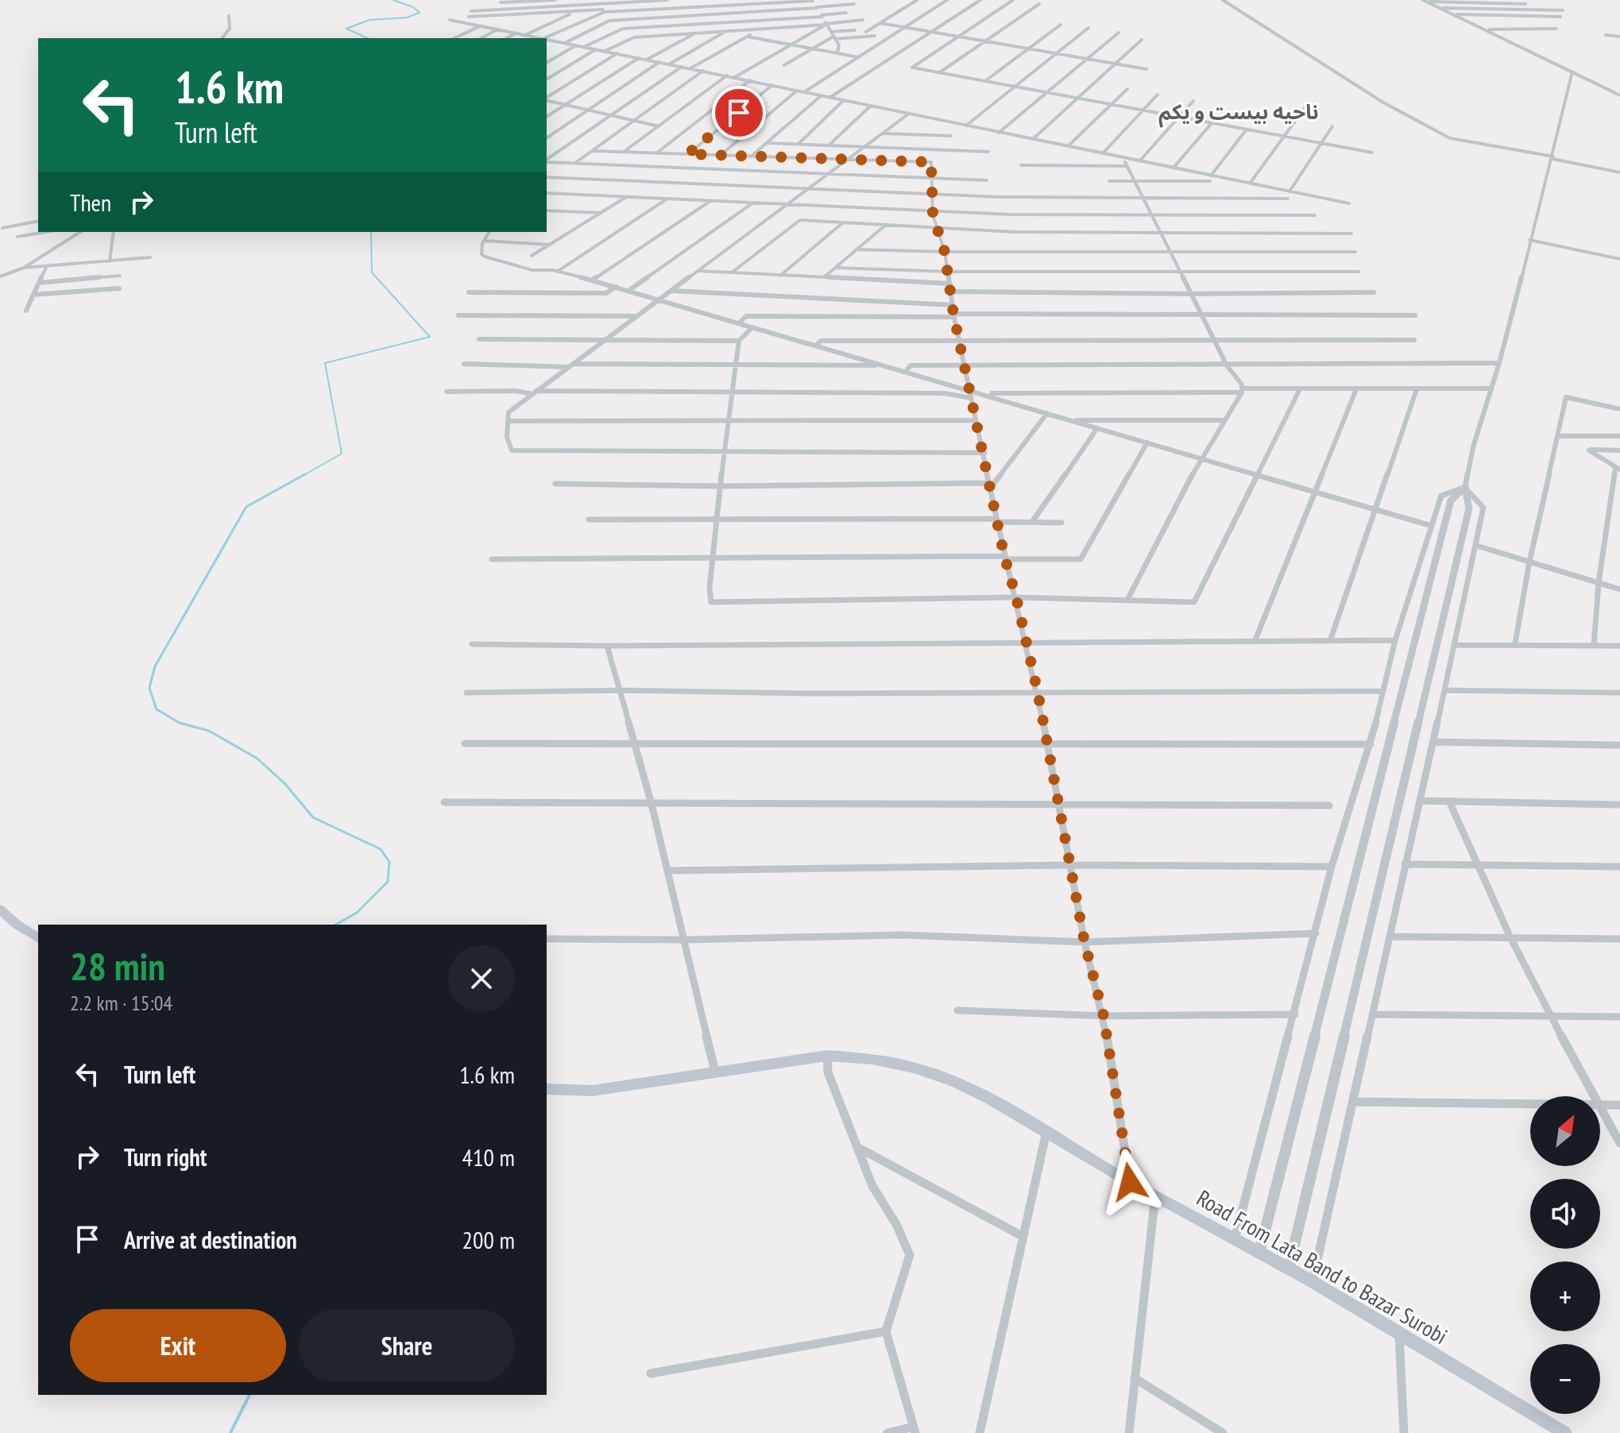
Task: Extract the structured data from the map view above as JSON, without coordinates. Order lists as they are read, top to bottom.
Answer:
{
  "streets": {
    "main road": ["Road From Lata Band to Bazar Surobi"]
  },
  "districts": ["ناحیه بیست و یکم"],
  "north": "top right",
  "page": {
    "turn": ["1.6 km", "Turn left"],
    "then": "Then",
    "heading": ["28 min", "2.2 km · 15:04"],
    "list": [
      {
        "name": "Turn left",
        "value": "1.6 km"
      },
      {
        "name": "Turn right",
        "value": "410 m"
      },
      {
        "name": "Arrive at destination",
        "value": "200 m"
      }
    ],
    "map_buttons": ["+", "−"],
    "buttons": ["Exit", "Share"]
  }
}
